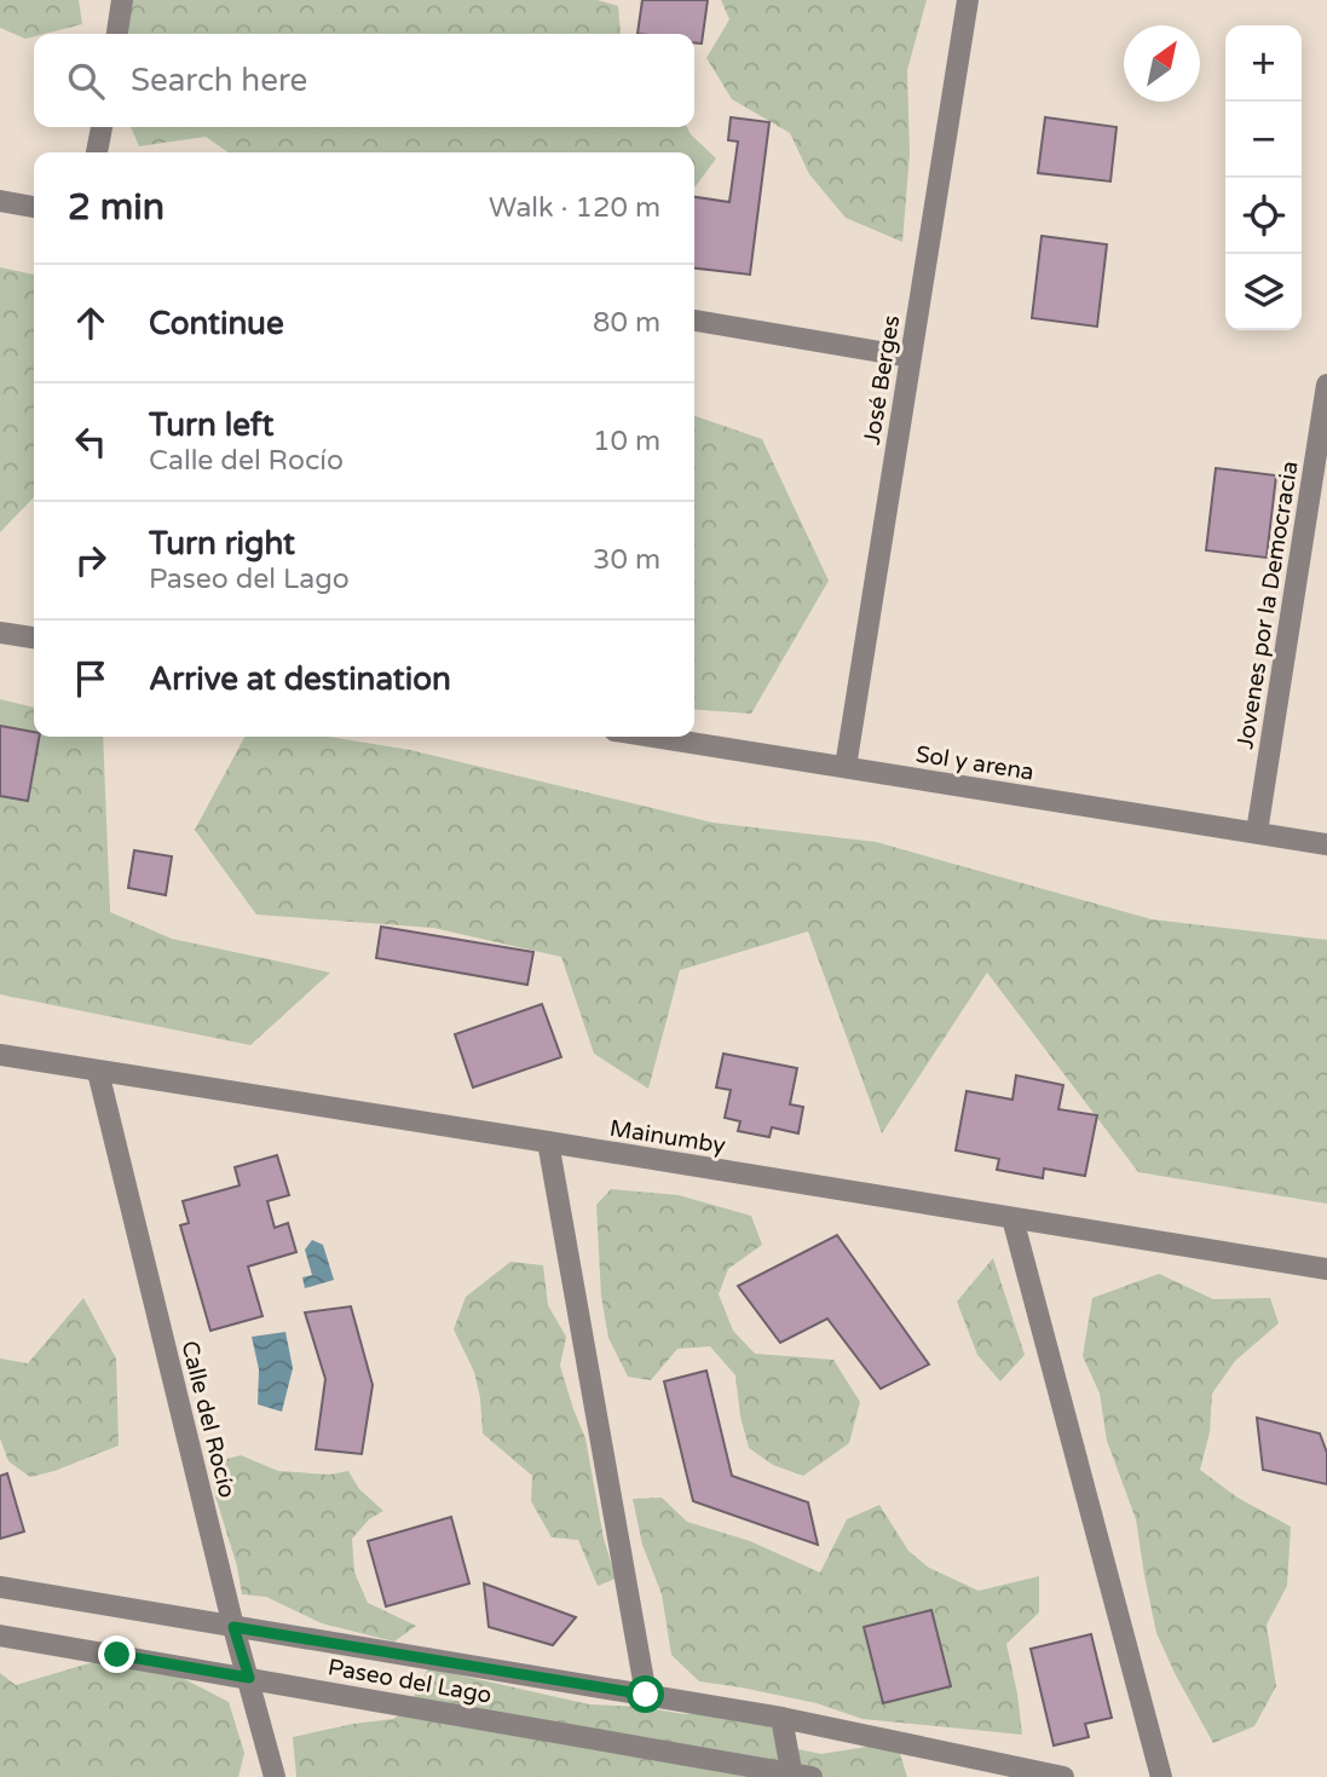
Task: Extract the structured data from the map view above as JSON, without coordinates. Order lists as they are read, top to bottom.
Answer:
{
  "streets": {
    "street": [
      "José Berges",
      "Jovenes por la Democracia",
      "Sol y arena",
      "Mainumby",
      "Calle del Rocío",
      "Paseo del Lago"
    ]
  },
  "crossings": [
    ["José Berges", "Sol y arena"],
    ["Jovenes por la Democracia", "Sol y arena"],
    ["Mainumby", "Calle del Rocío"],
    ["Calle del Rocío", "Paseo del Lago"]
  ],
  "north": "top right",
  "page": {
    "map_buttons": ["+", "−"],
    "search": "Search here",
    "heading": ["2 min", "Walk · 120 m"],
    "list": [
      ["Continue", "80 m"],
      ["Turn left", "Calle del Rocío", "10 m"],
      ["Turn right", "Paseo del Lago", "30 m"],
      "Arrive at destination"
    ]
  }
}
